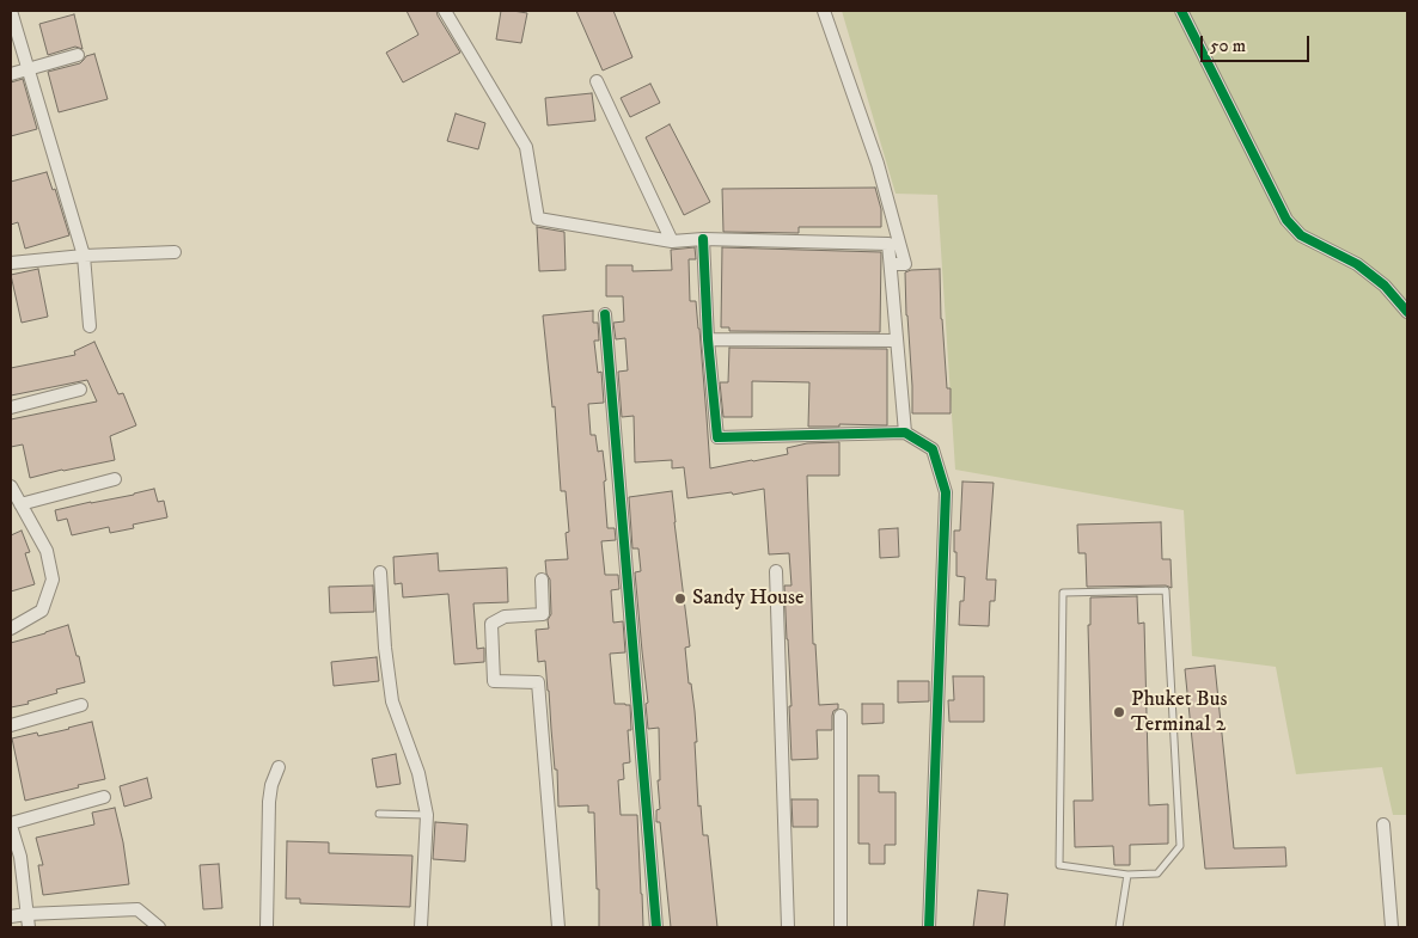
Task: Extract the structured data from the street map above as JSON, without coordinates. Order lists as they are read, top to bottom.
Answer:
{
  "places": ["Sandy House", "Phuket Bus Terminal 2"],
  "scale_bar": "50 m"
}
